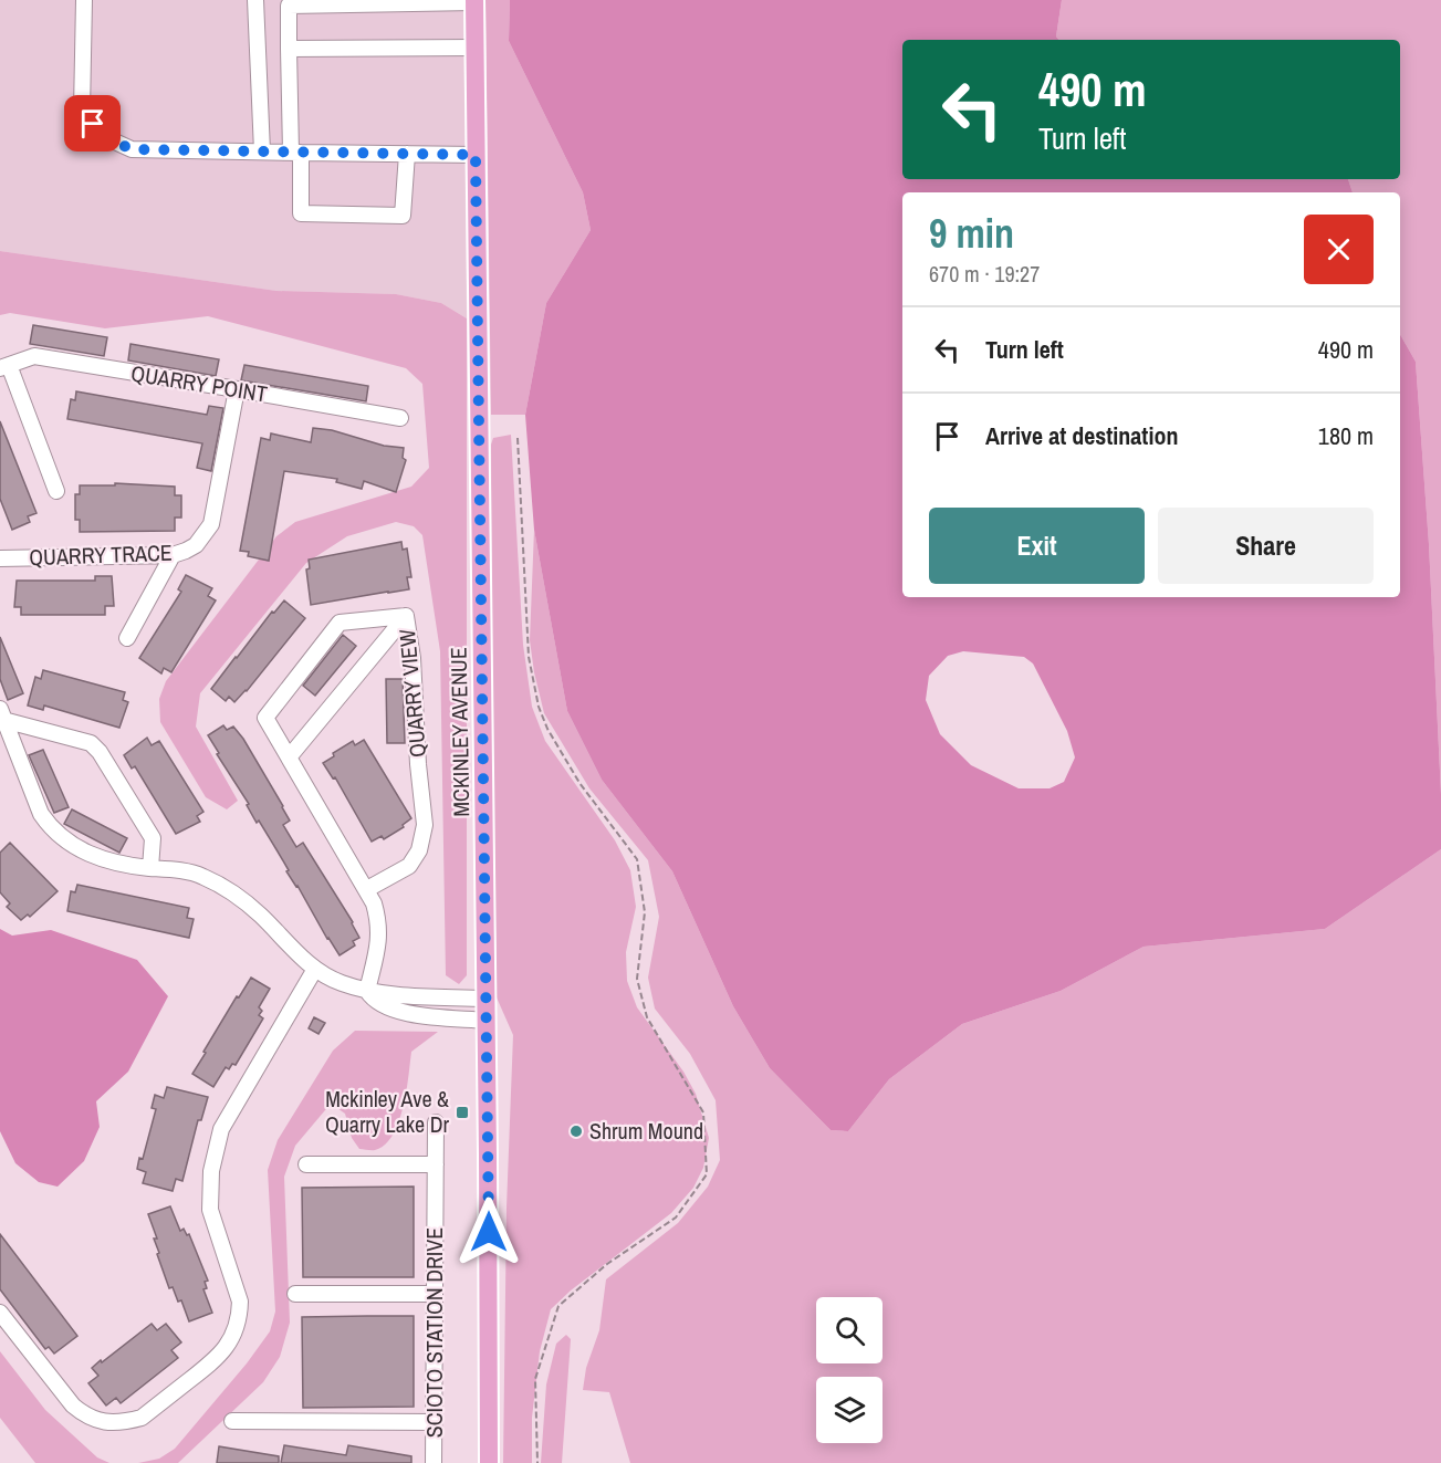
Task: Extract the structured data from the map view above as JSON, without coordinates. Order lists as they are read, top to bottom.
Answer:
{
  "streets": {
    "main road": ["MCKINLEY AVENUE"],
    "street": [
      "QUARRY POINT",
      "QUARRY TRACE",
      "QUARRY VIEW",
      "SCIOTO STATION DRIVE"
    ]
  },
  "crossings": [
    ["QUARRY POINT", "QUARRY TRACE"]
  ],
  "places": {
    "transit": ["Mckinley Ave & Quarry Lake Dr"],
    "other": ["Shrum Mound"]
  },
  "page": {
    "turn": ["490 m", "Turn left"],
    "heading": ["9 min", "670 m · 19:27"],
    "list": [
      {
        "name": "Turn left",
        "value": "490 m"
      },
      {
        "name": "Arrive at destination",
        "value": "180 m"
      }
    ],
    "buttons": ["Exit", "Share"]
  }
}
